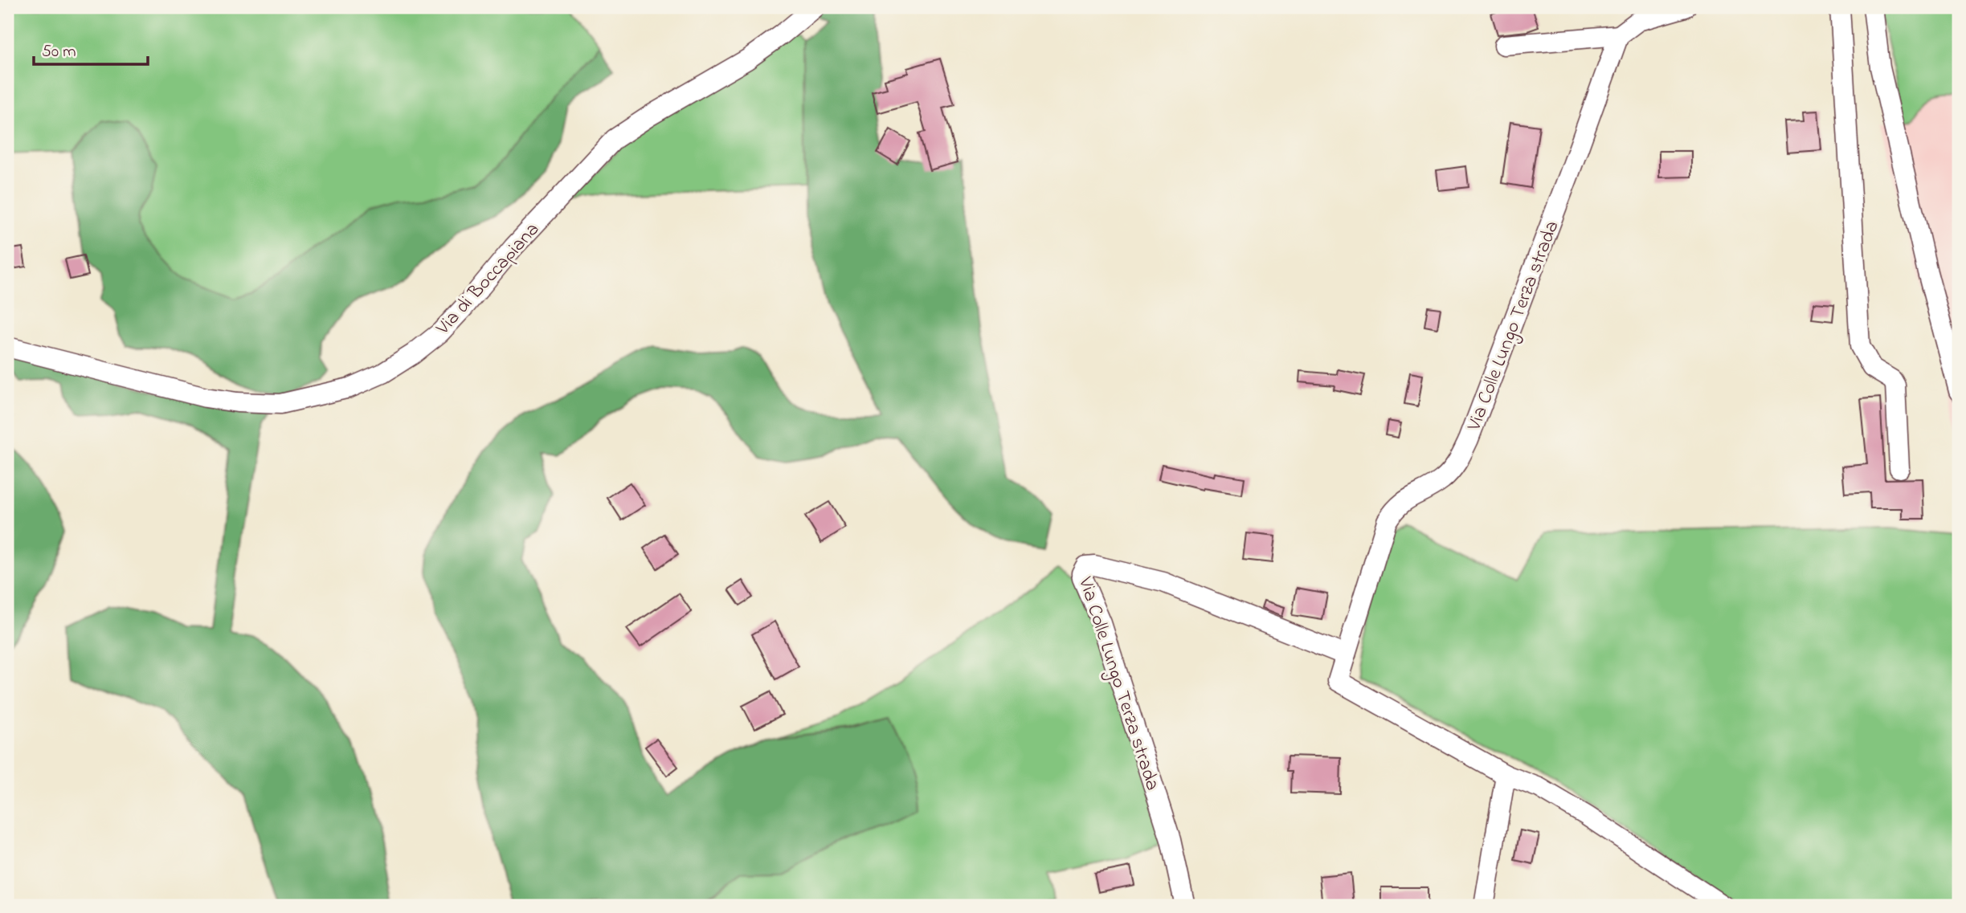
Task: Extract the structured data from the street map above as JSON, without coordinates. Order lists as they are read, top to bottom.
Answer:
{
  "streets": {
    "street": ["Via di Boccapiana", "Via Colle Lungo Terza strada"]
  },
  "scale_bar": "50 m"
}
